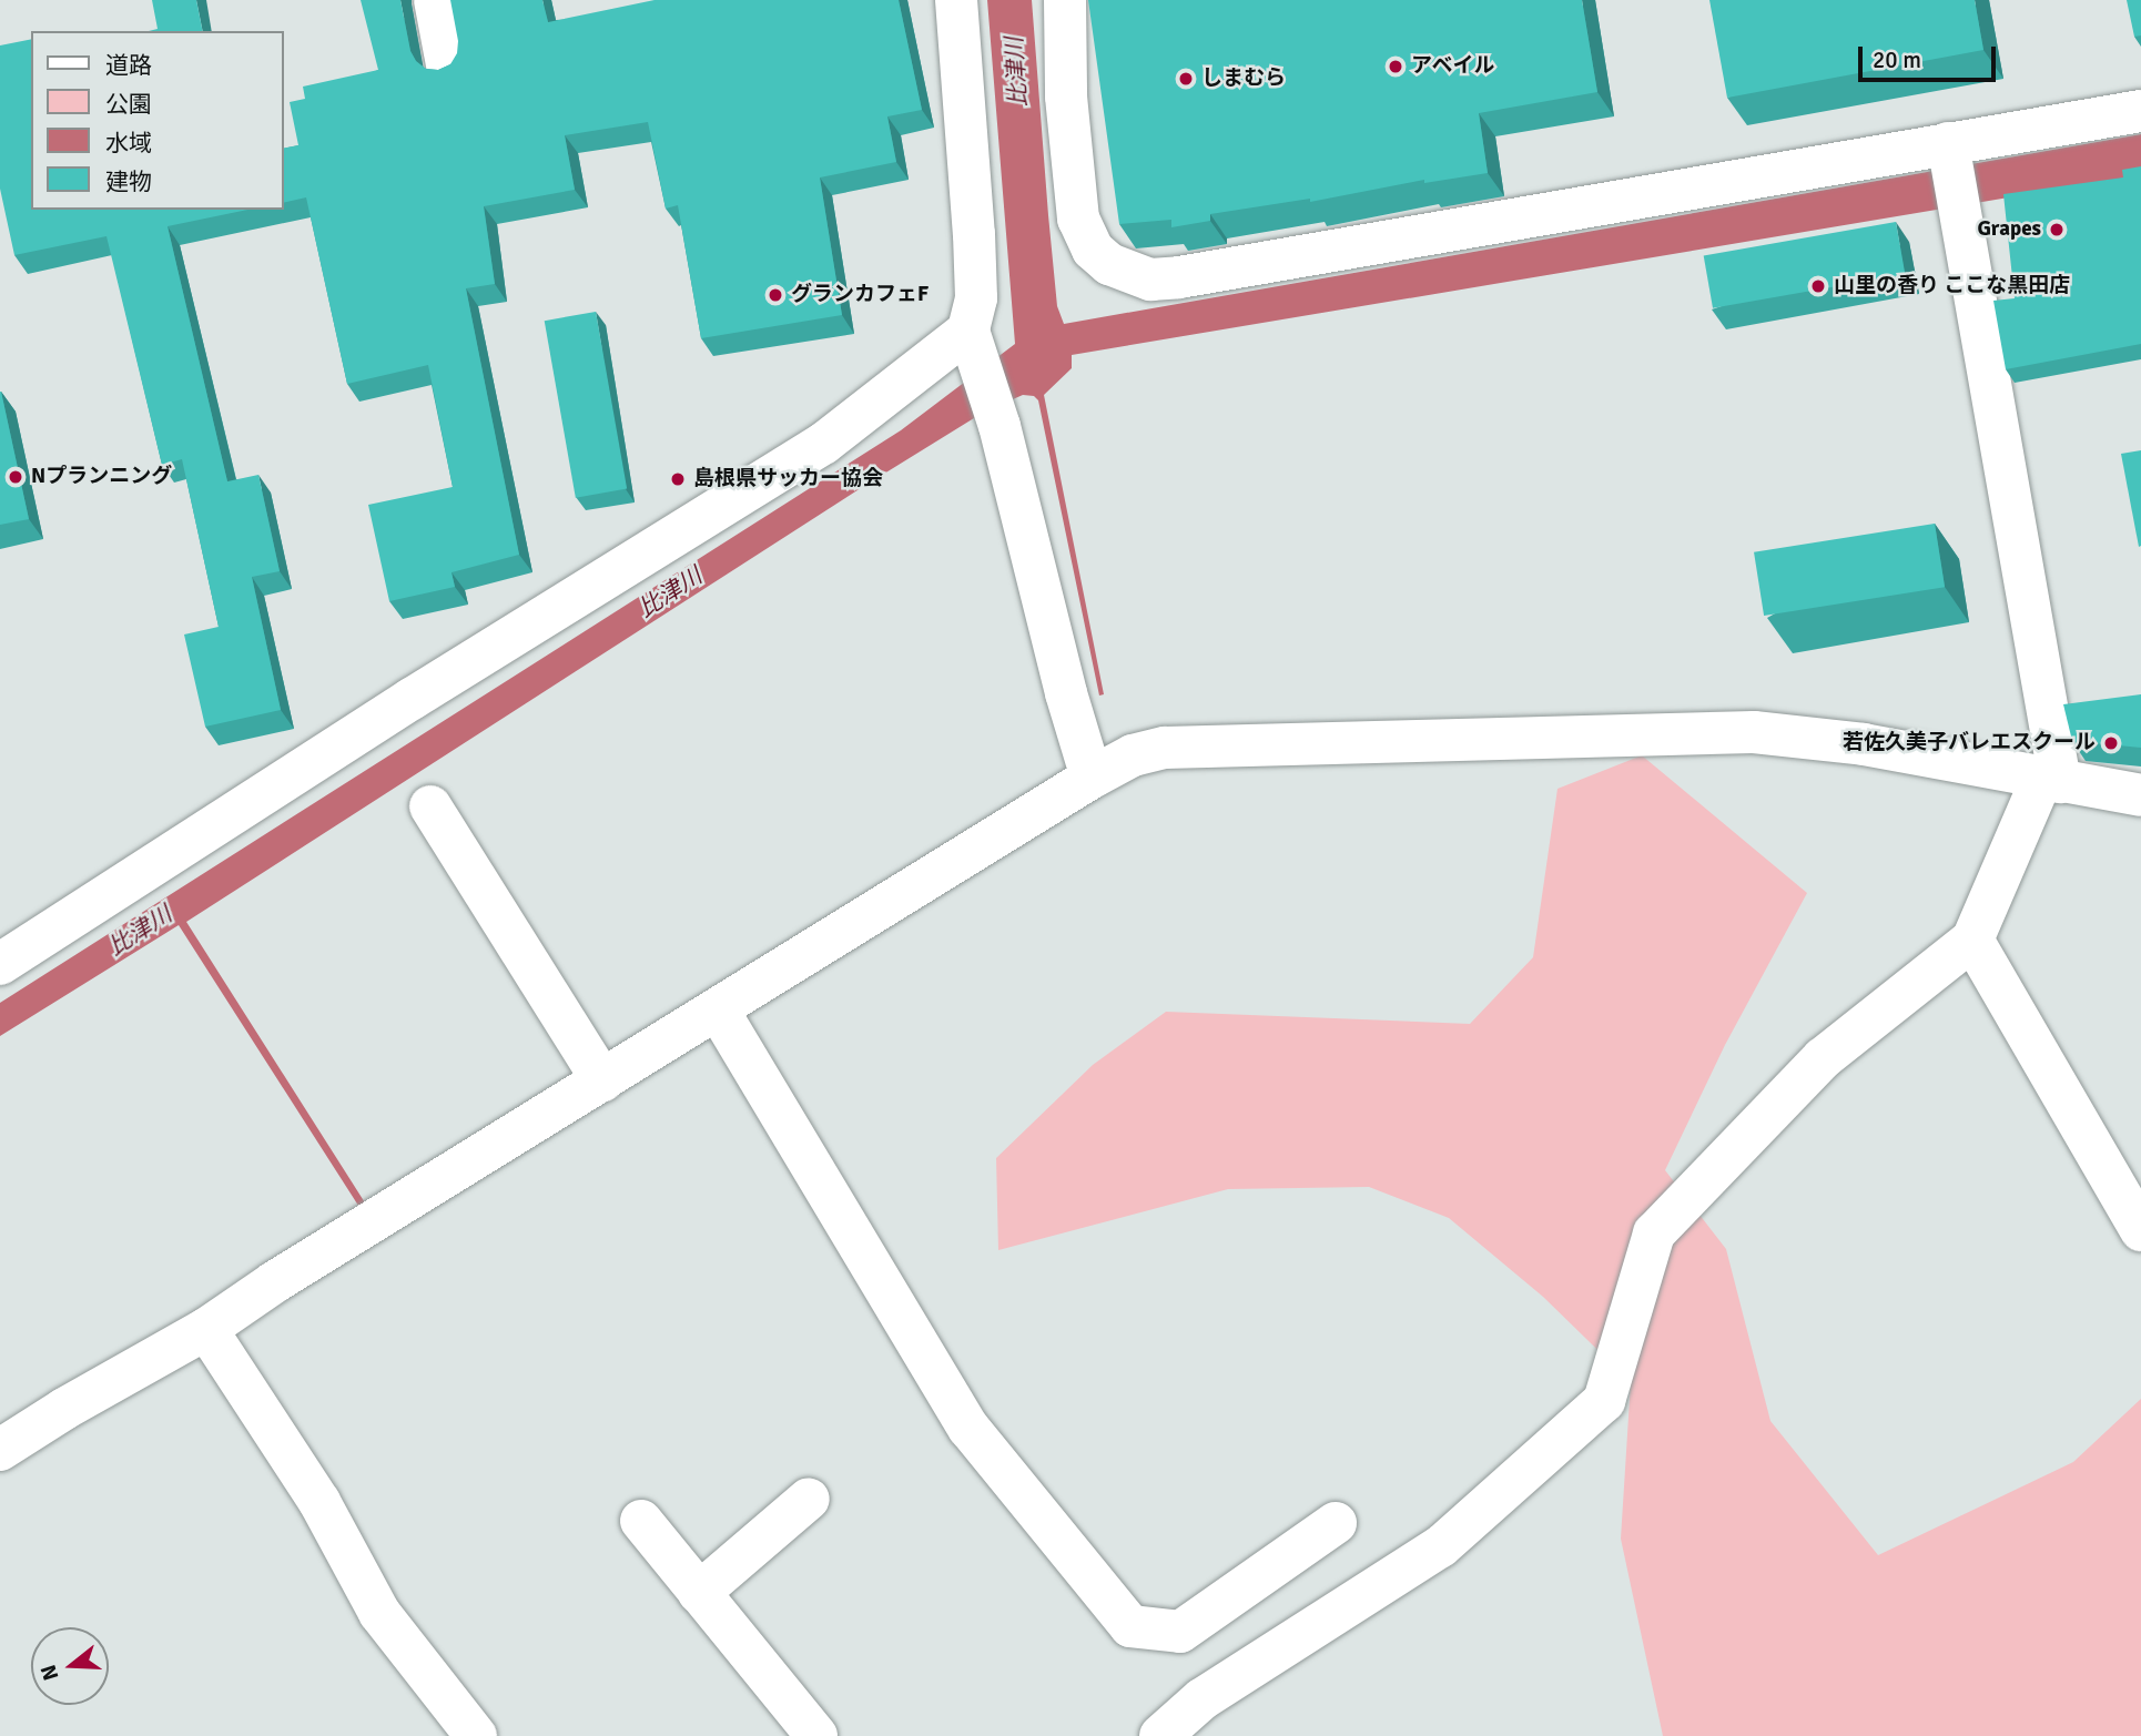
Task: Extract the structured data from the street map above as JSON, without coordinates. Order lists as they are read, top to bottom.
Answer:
{
  "water": ["比津川"],
  "places": [
    "アベイル",
    "しまむら",
    "Grapes",
    "山里の香り ここな黒田店",
    "グランカフェF",
    "Nプランニング",
    "島根県サッカー協会",
    "若佐久美子バレエスクール"
  ],
  "legend": [
    "道路",
    "公園",
    "水域",
    "建物"
  ],
  "scale_bar": "20 m",
  "north": "left"
}
